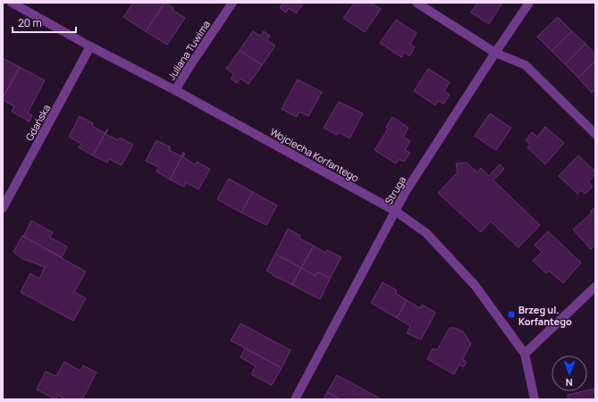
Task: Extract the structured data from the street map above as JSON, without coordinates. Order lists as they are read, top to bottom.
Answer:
{
  "streets": {
    "street": [
      "Juliana Tuwima",
      "Gdańska",
      "Wojciecha Korfantego",
      "Struga"
    ]
  },
  "crossings": [
    ["Juliana Tuwima", "Wojciecha Korfantego"],
    ["Gdańska", "Wojciecha Korfantego"],
    ["Wojciecha Korfantego", "Struga"]
  ],
  "places": {
    "transit": ["Brzeg ul. Korfantego"]
  },
  "scale_bar": "20 m",
  "north": "bottom"
}
